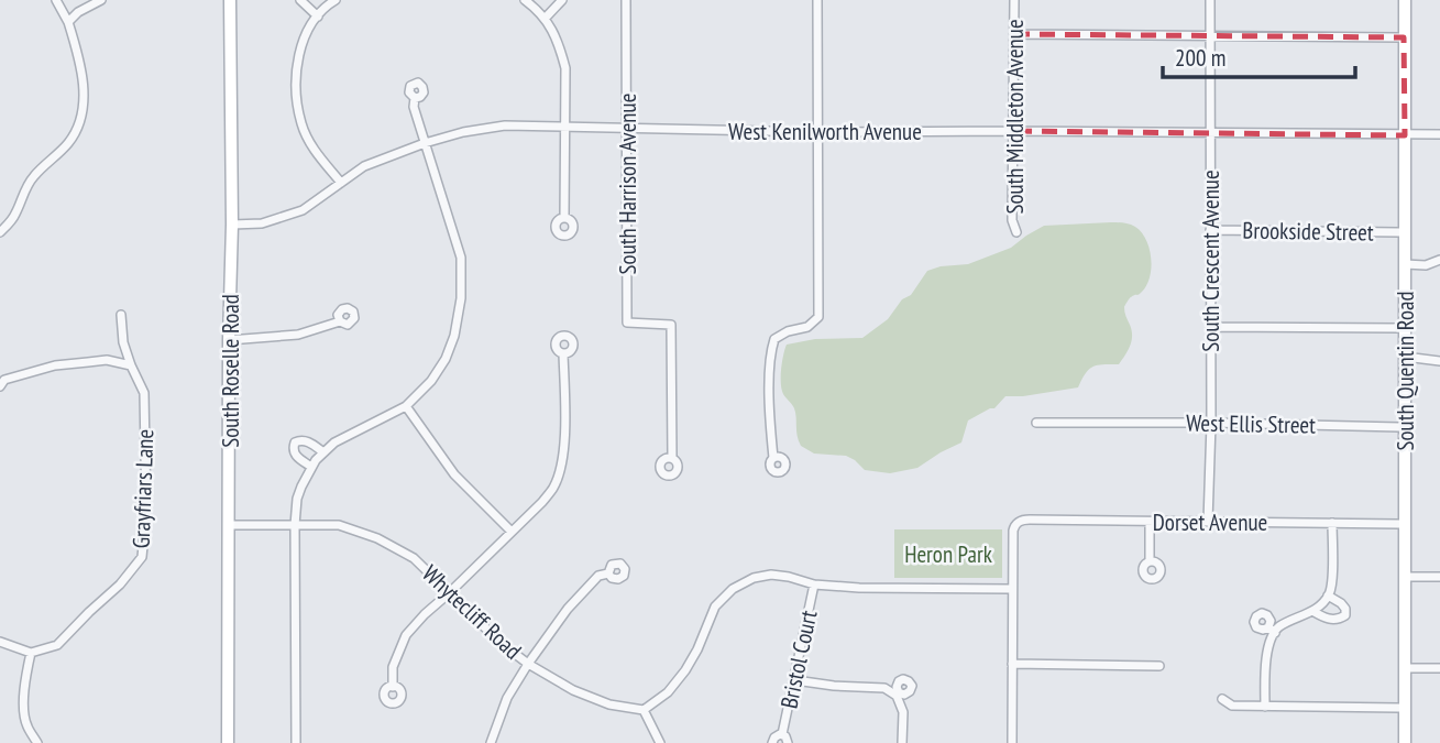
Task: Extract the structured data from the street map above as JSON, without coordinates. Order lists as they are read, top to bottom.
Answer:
{
  "streets": {
    "main road": ["South Roselle Road", "South Quentin Road"],
    "street": [
      "South Middleton Avenue",
      "West Kenilworth Avenue",
      "South Harrison Avenue",
      "Brookside Street",
      "South Crescent Avenue",
      "West Ellis Street",
      "Grayfriars Lane",
      "Dorset Avenue",
      "Whytecliff Road",
      "Bristol Court"
    ]
  },
  "crossings": [
    ["South Middleton Avenue", "West Kenilworth Avenue"],
    ["West Kenilworth Avenue", "South Harrison Avenue"],
    ["West Kenilworth Avenue", "South Crescent Avenue"],
    ["West Kenilworth Avenue", "South Roselle Road"],
    ["West Kenilworth Avenue", "South Quentin Road"],
    ["Brookside Street", "South Crescent Avenue"],
    ["Brookside Street", "South Quentin Road"],
    ["South Crescent Avenue", "West Ellis Street"],
    ["South Crescent Avenue", "Dorset Avenue"],
    ["South Roselle Road", "Whytecliff Road"],
    ["South Quentin Road", "West Ellis Street"],
    ["South Quentin Road", "Dorset Avenue"]
  ],
  "parks": ["Heron Park"],
  "scale_bar": "200 m"
}
